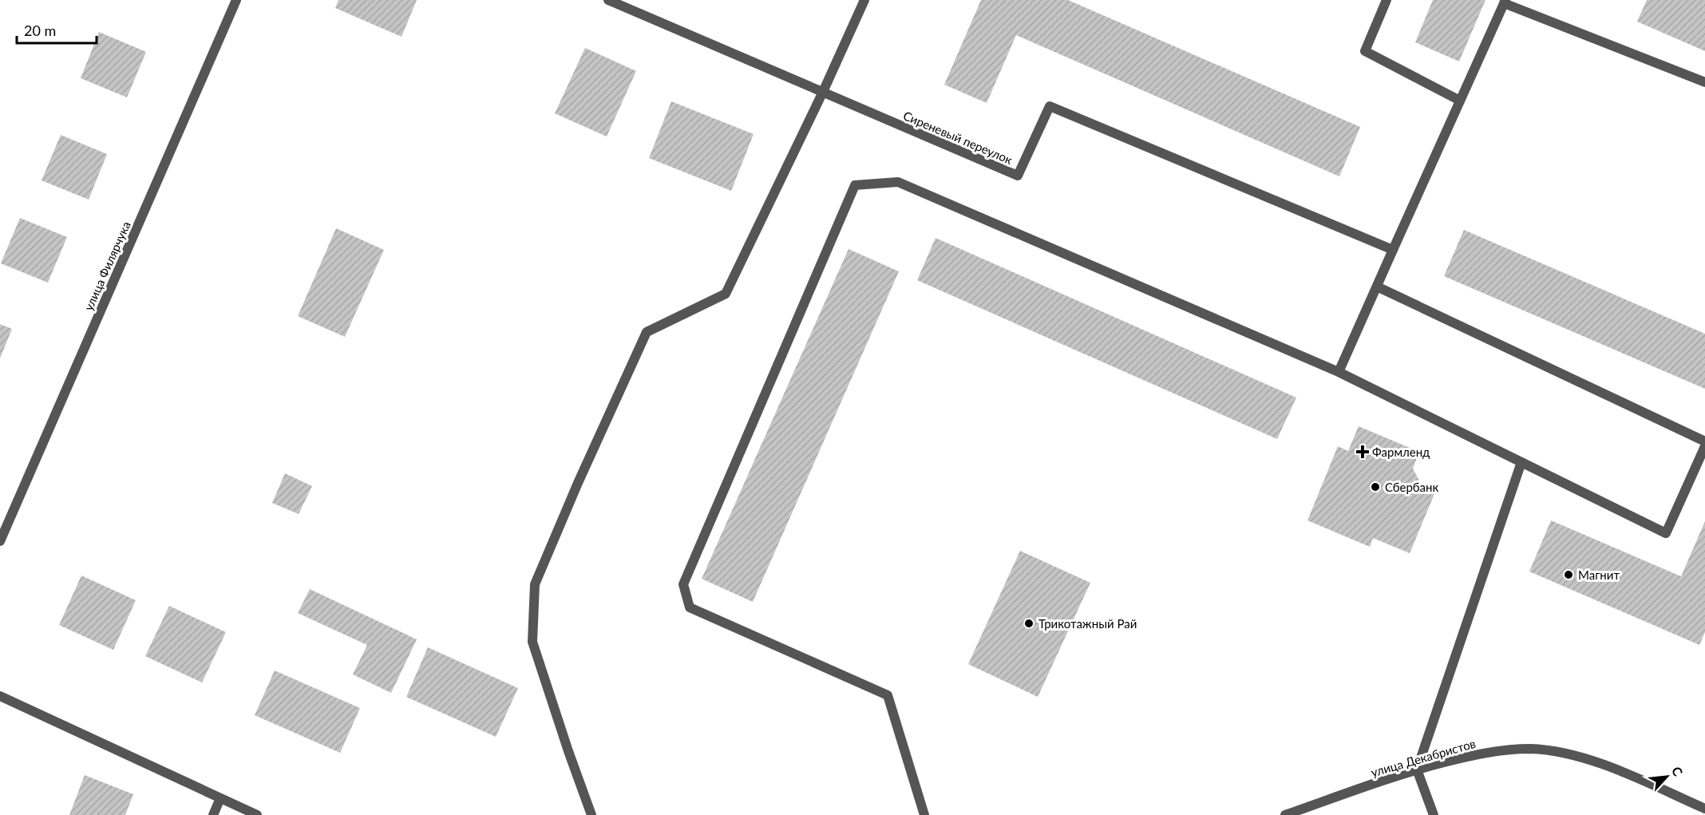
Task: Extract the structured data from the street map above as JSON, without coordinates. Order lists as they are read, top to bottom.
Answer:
{
  "streets": {
    "street": ["Сиреневый переулок", "улица Филярчука", "улица Декабристов"]
  },
  "places": {
    "health": ["Фармленд"],
    "other": ["Сбербанк", "Магнит", "Трикотажный Рай"]
  },
  "scale_bar": "20 m",
  "north": "top right"
}
